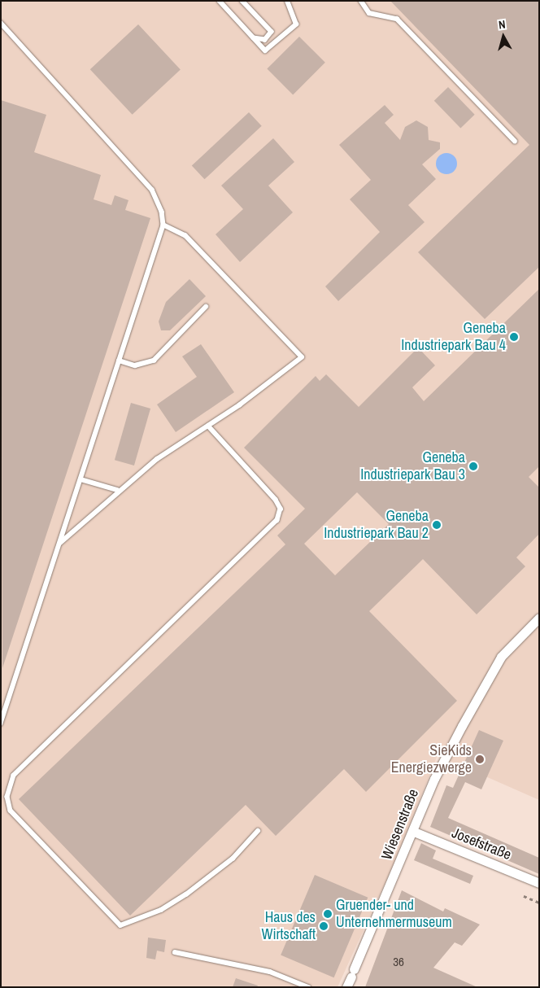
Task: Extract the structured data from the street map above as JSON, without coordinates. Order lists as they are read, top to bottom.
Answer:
{
  "streets": {
    "street": ["Wiesenstraße", "Josefstraße"]
  },
  "crossings": [
    ["Wiesenstraße", "Josefstraße"]
  ],
  "places": [
    "Geneba Industriepark Bau 4",
    "Geneba Industriepark Bau 3",
    "Geneba Industriepark Bau 2",
    "SieKids Energiezwerge",
    "Gruender- und Unternehmermuseum",
    "Haus des Wirtschaft"
  ],
  "house_numbers": ["36"],
  "north": "top"
}
